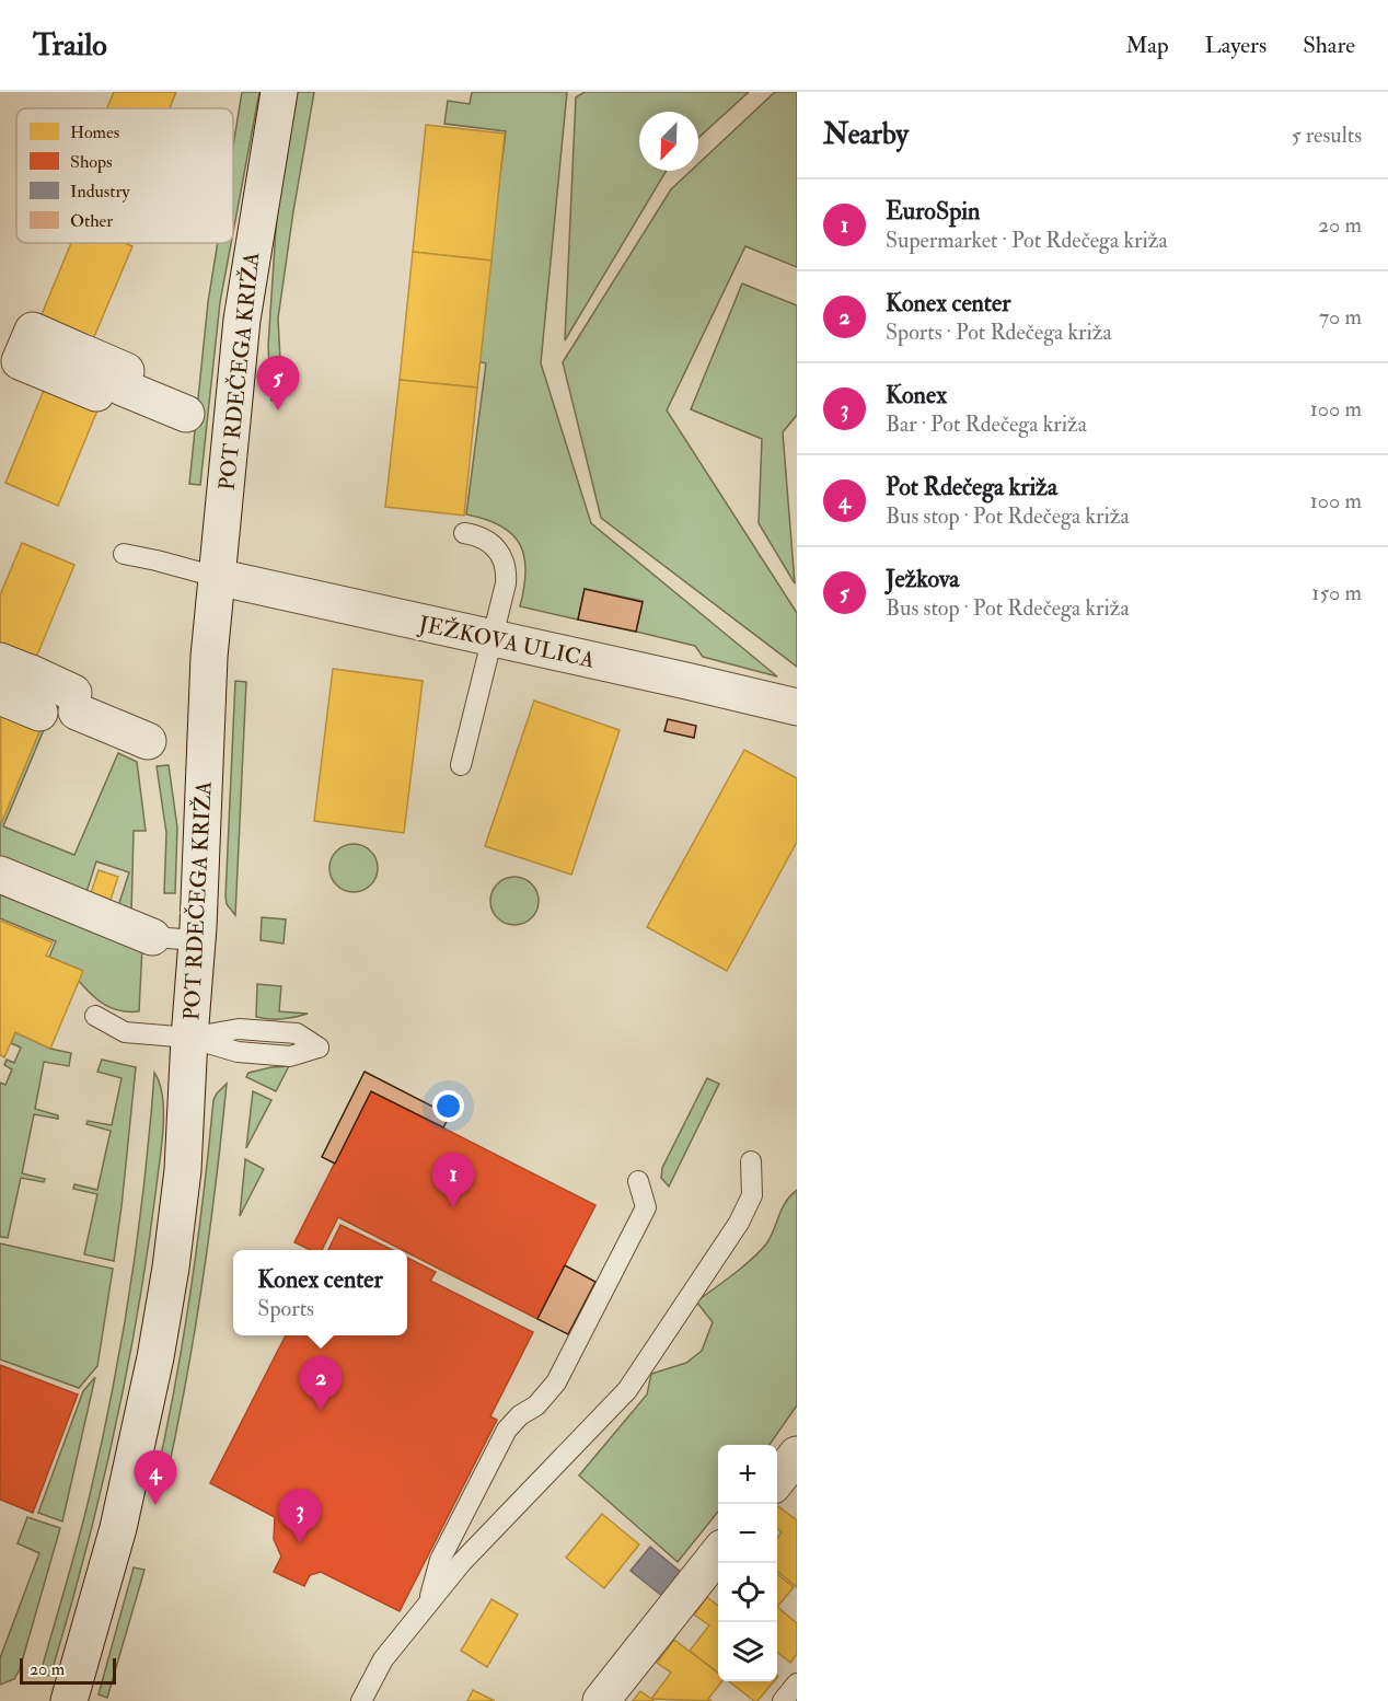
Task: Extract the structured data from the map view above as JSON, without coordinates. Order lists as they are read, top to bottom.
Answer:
{
  "streets": {
    "main road": ["POT RDEČEGA KRIŽA", "JEŽKOVA ULICA"]
  },
  "crossings": [
    ["POT RDEČEGA KRIŽA", "JEŽKOVA ULICA"]
  ],
  "legend": [
    "Homes",
    "Shops",
    "Industry",
    "Other"
  ],
  "scale_bar": "20 m",
  "north": "bottom left",
  "page": {
    "header": "Trailo",
    "nav": ["Map", "Layers", "Share"],
    "heading": ["Nearby", "5 results"],
    "list": [
      {
        "mark": "1",
        "name": "EuroSpin",
        "note": "Supermarket · Pot Rdečega križa",
        "value": "20 m"
      },
      {
        "mark": "2",
        "name": "Konex center",
        "note": "Sports · Pot Rdečega križa",
        "value": "70 m"
      },
      {
        "mark": "3",
        "name": "Konex",
        "note": "Bar · Pot Rdečega križa",
        "value": "100 m"
      },
      {
        "mark": "4",
        "name": "Pot Rdečega križa",
        "note": "Bus stop · Pot Rdečega križa",
        "value": "100 m"
      },
      {
        "mark": "5",
        "name": "Ježkova",
        "note": "Bus stop · Pot Rdečega križa",
        "value": "150 m"
      }
    ],
    "pins": [
      "5",
      "1",
      "2",
      "4",
      "3"
    ],
    "popup": ["Konex center", "Sports"],
    "map_buttons": ["+", "−"],
    "scale": "20 m"
  }
}
